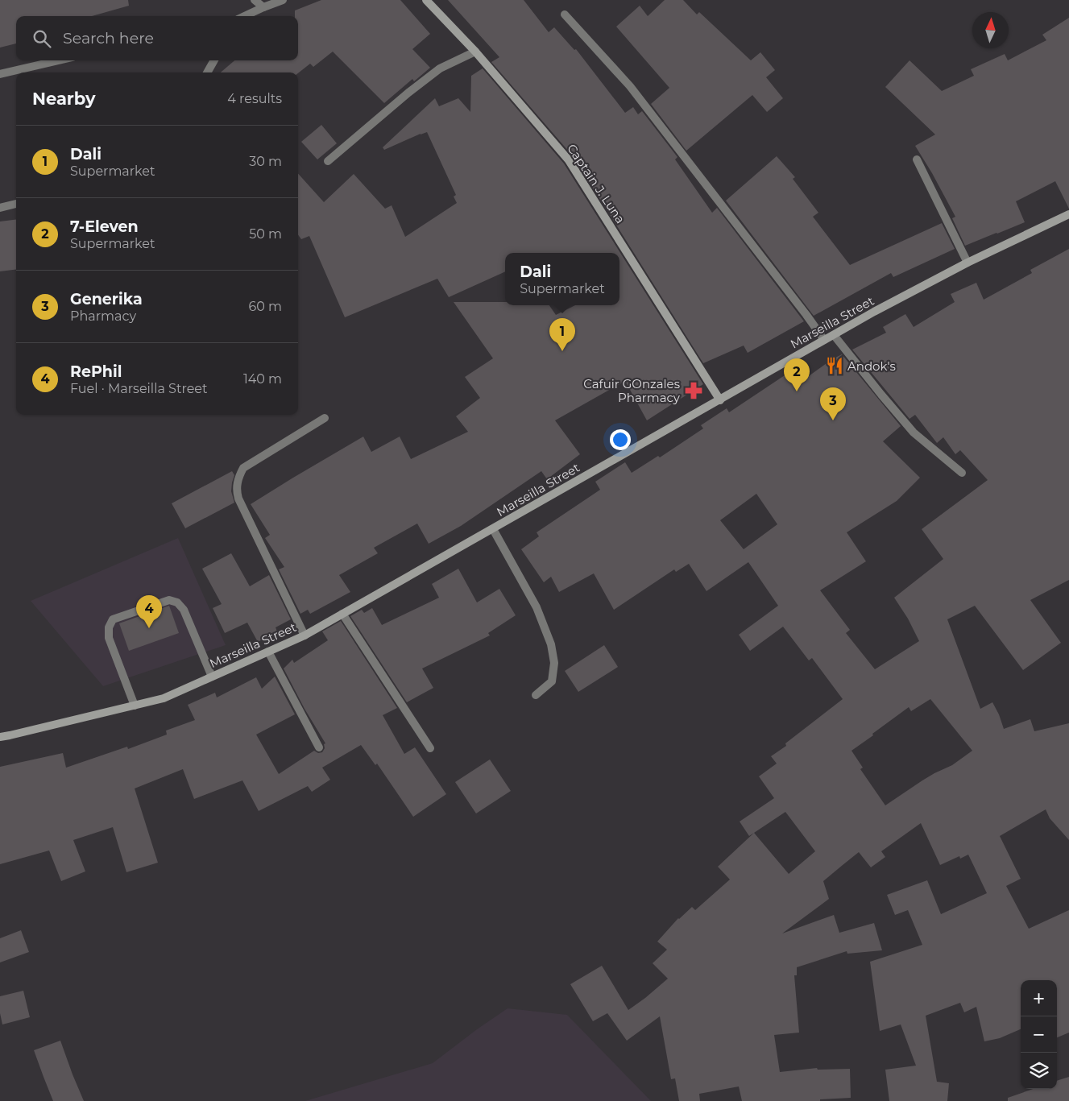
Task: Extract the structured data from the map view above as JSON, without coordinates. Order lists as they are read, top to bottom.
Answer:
{
  "streets": {
    "main road": ["Captain J. Luna", "Marseilla Street"]
  },
  "crossings": [
    ["Captain J. Luna", "Marseilla Street"]
  ],
  "places": {
    "restaurant": ["Andok's"],
    "pharmacy": ["Cafuir GOnzales Pharmacy"]
  },
  "north": "top",
  "page": {
    "search": "Search here",
    "heading": ["Nearby", "4 results"],
    "list": [
      {
        "mark": "1",
        "name": "Dali",
        "note": "Supermarket",
        "value": "30 m"
      },
      {
        "mark": "2",
        "name": "7-Eleven",
        "note": "Supermarket",
        "value": "50 m"
      },
      {
        "mark": "3",
        "name": "Generika",
        "note": "Pharmacy",
        "value": "60 m"
      },
      {
        "mark": "4",
        "name": "RePhil",
        "note": "Fuel · Marseilla Street",
        "value": "140 m"
      }
    ],
    "popup": ["Dali", "Supermarket"],
    "pins": [
      "1",
      "2",
      "3",
      "4"
    ],
    "map_buttons": ["+", "−"]
  }
}
